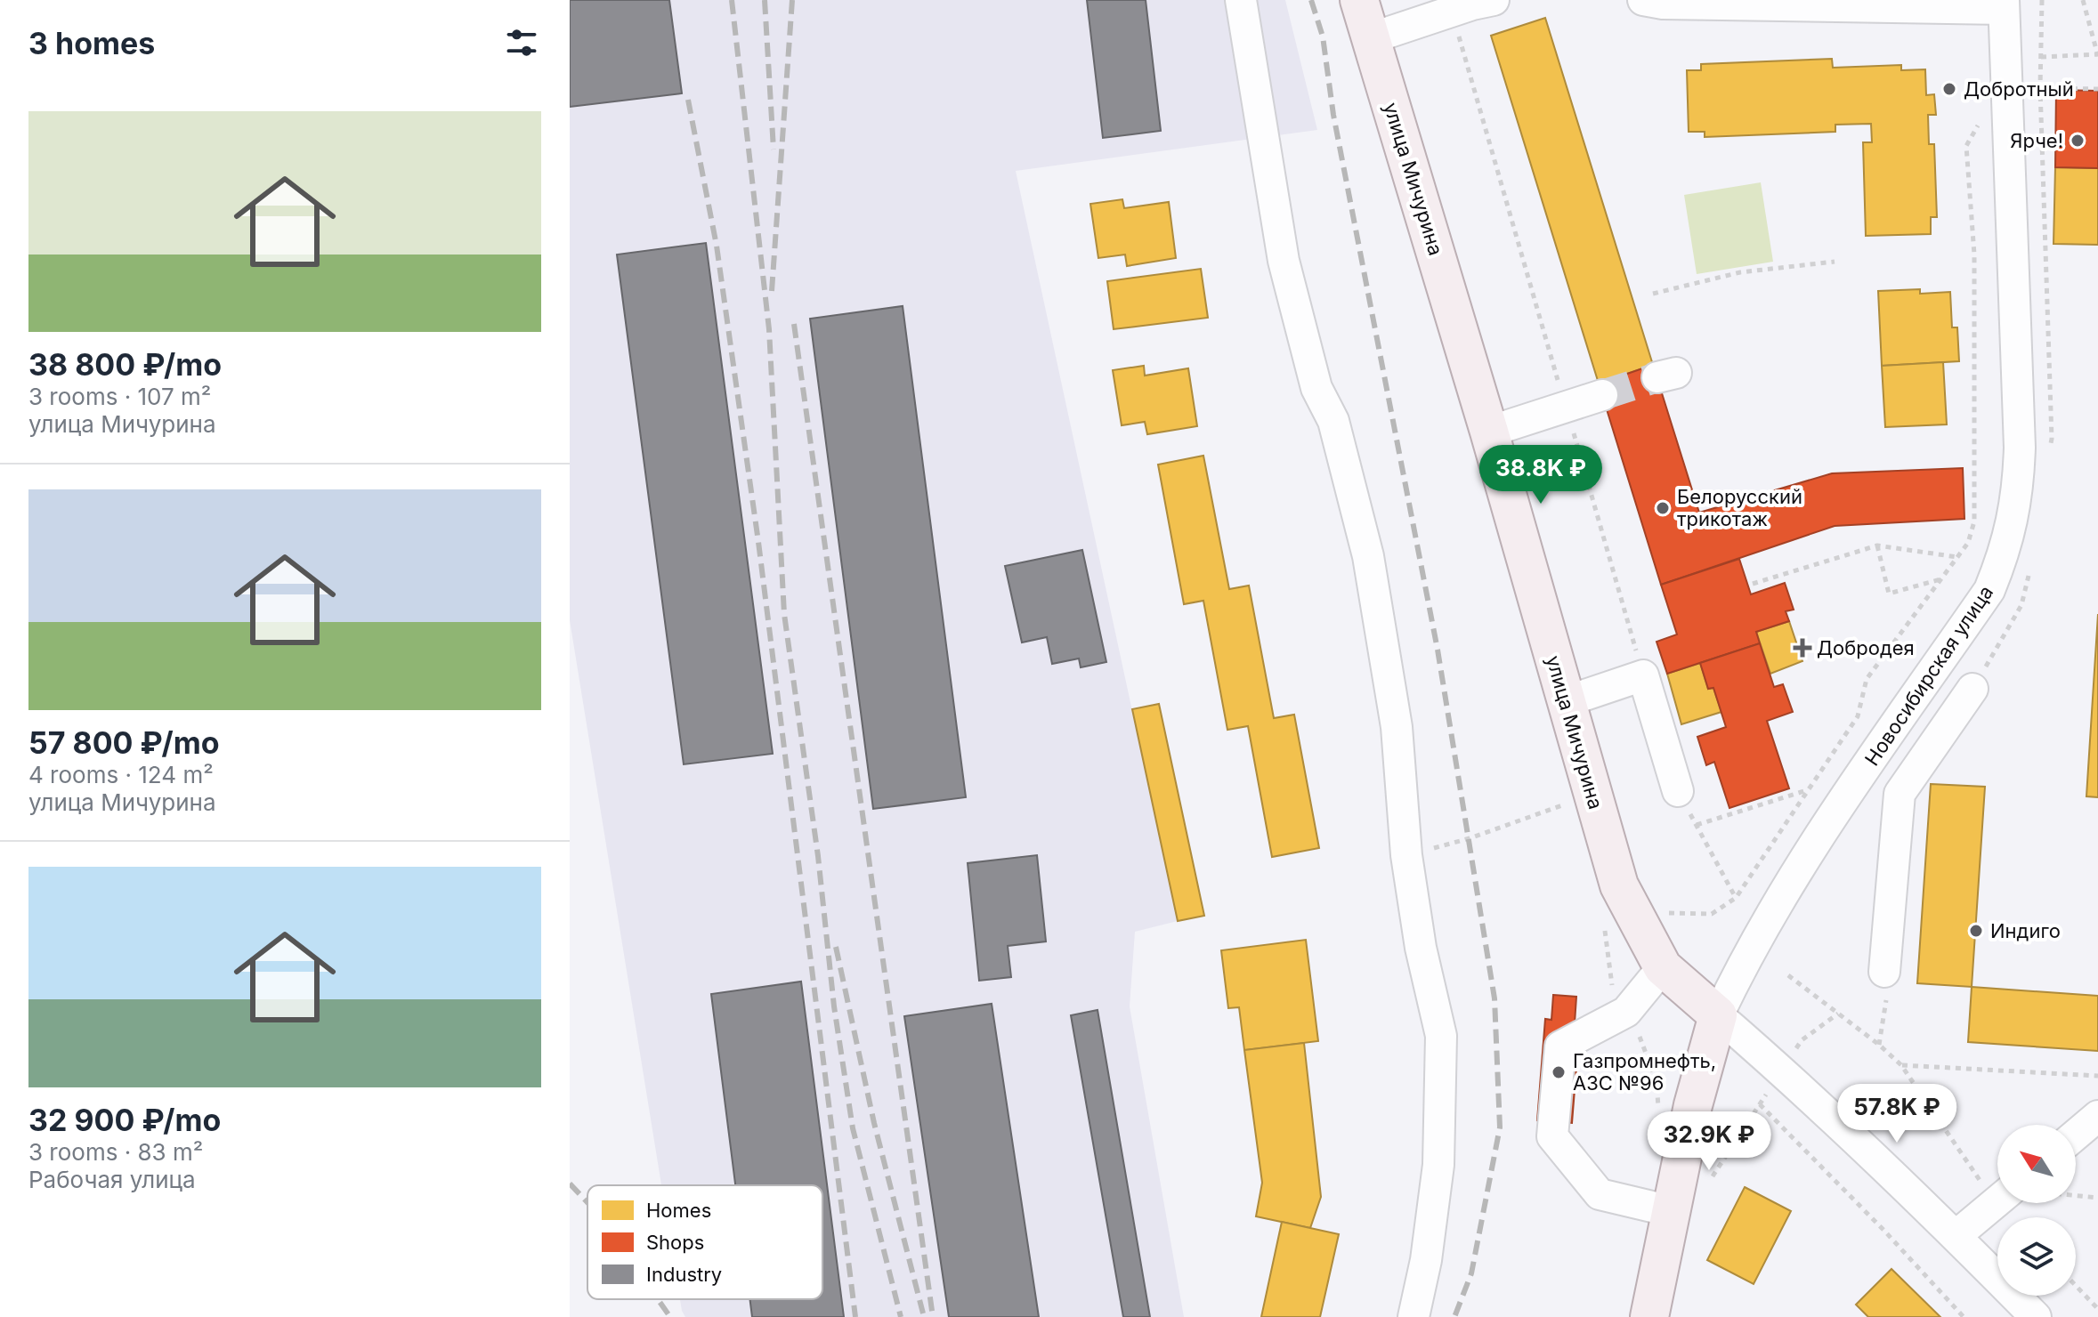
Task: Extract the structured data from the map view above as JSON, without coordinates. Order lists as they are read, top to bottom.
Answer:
{
  "streets": {
    "main road": ["улица Мичурина"],
    "street": ["Новосибирская улица"]
  },
  "crossings": [
    ["улица Мичурина", "Новосибирская улица"]
  ],
  "places": {
    "other": [
      "Добротный",
      "Ярче!",
      "Белорусский трикотаж",
      "Индиго",
      "Газпромнефть, АЗС №96"
    ],
    "health": ["Добродея"]
  },
  "legend": ["Homes", "Shops", "Industry"],
  "north": "top left",
  "page": {
    "heading": "3 homes",
    "list": [
      {
        "name": "38 800 ₽/mo",
        "note": "3 rooms · 107 m² · улица Мичурина"
      },
      {
        "name": "57 800 ₽/mo",
        "note": "4 rooms · 124 m² · улица Мичурина"
      },
      {
        "name": "32 900 ₽/mo",
        "note": "3 rooms · 83 m² · Рабочая улица"
      }
    ],
    "price": ["38.8K ₽", "57.8K ₽", "32.9K ₽"]
  }
}
